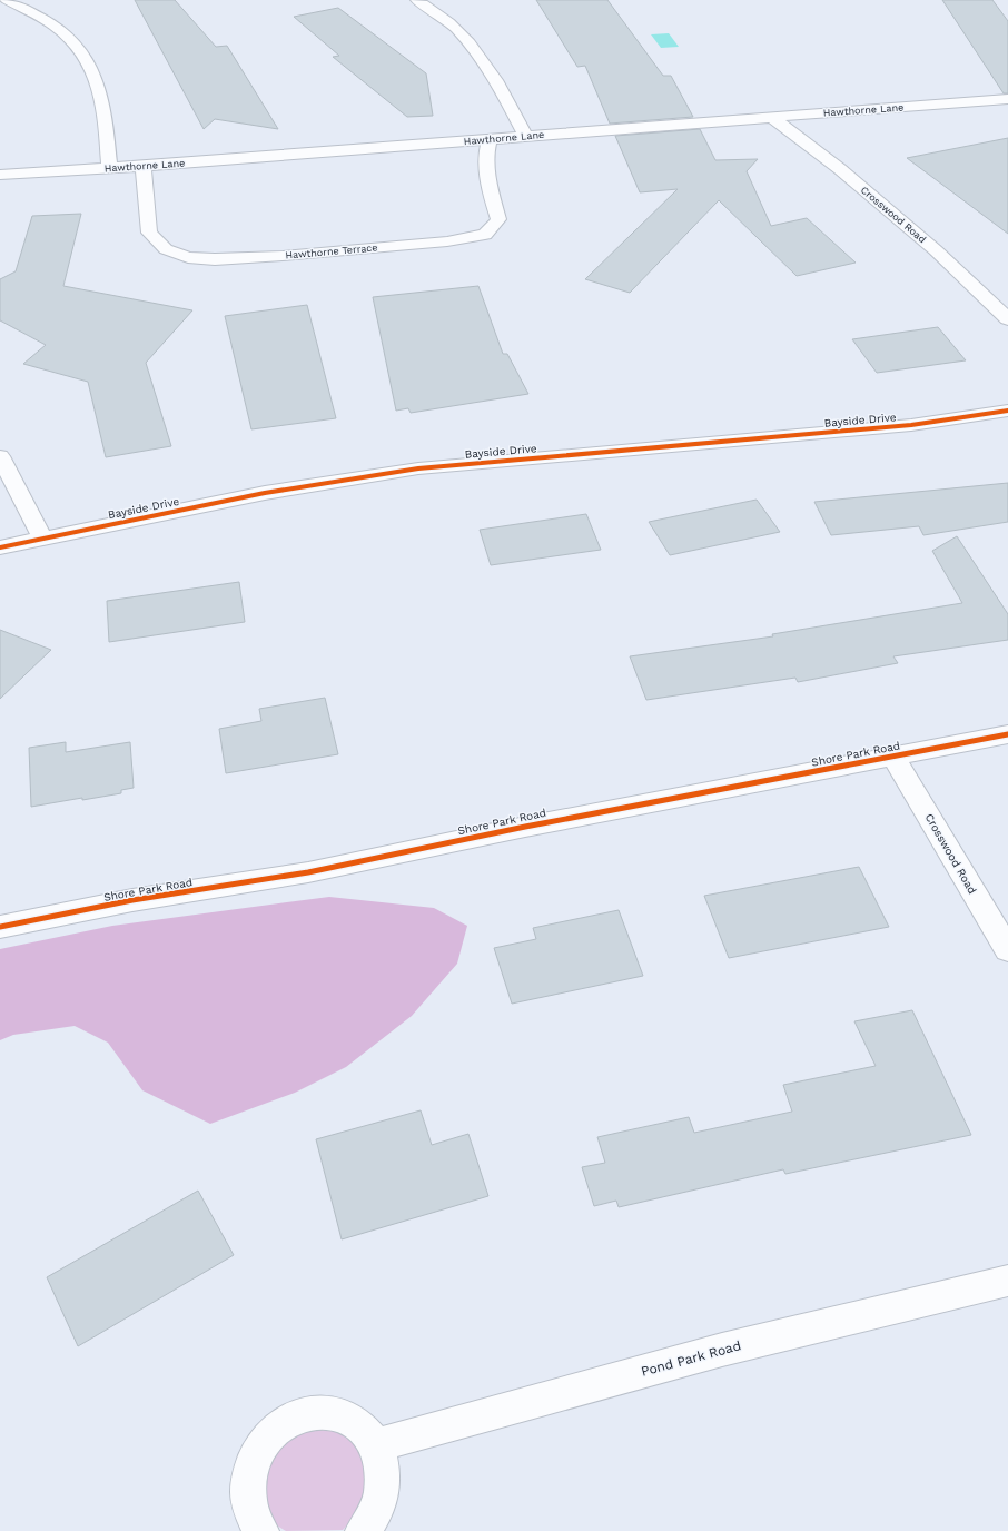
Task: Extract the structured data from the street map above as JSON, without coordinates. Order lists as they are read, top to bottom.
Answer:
{
  "streets": {
    "street": [
      "Hawthorne Lane",
      "Crosswood Road",
      "Hawthorne Terrace",
      "Bayside Drive",
      "Shore Park Road",
      "Pond Park Road"
    ]
  },
  "crossings": [
    ["Hawthorne Lane", "Crosswood Road"],
    ["Hawthorne Lane", "Hawthorne Terrace"],
    ["Crosswood Road", "Shore Park Road"]
  ]
}
